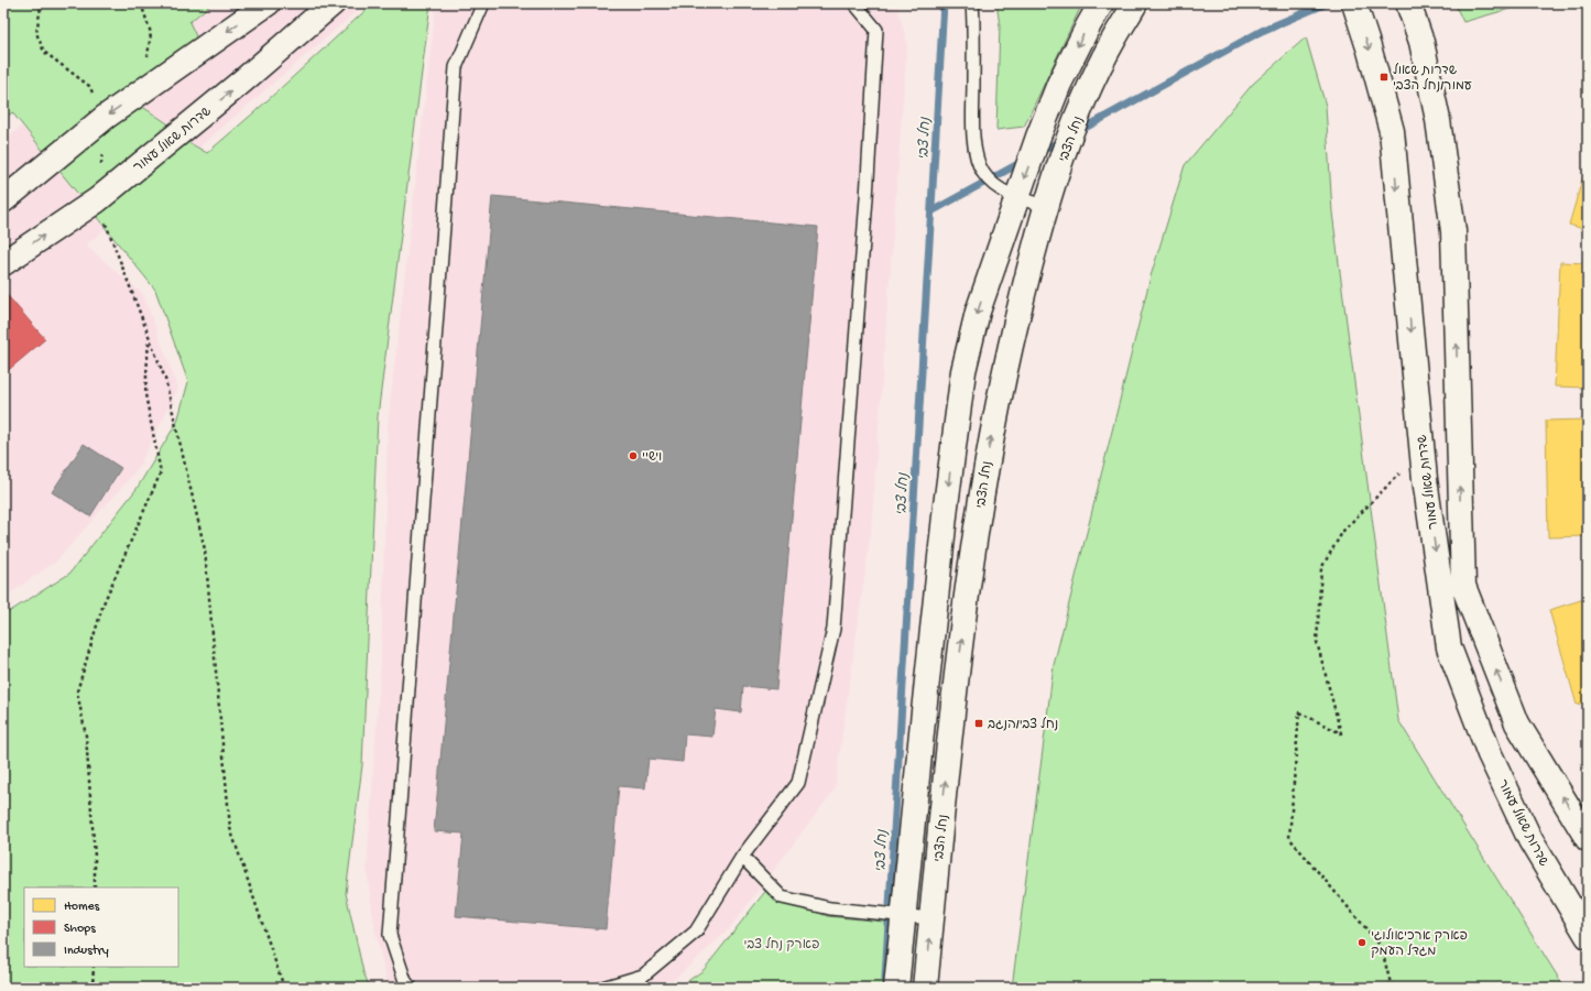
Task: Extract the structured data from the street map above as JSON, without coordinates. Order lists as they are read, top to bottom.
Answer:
{
  "streets": {
    "street": ["שדרות שאול עמור", "נחל הצבי"]
  },
  "water": ["נחל צבי"],
  "parks": ["פארק נחל צבי"],
  "places": {
    "transit": ["שדרות שאול עמור/נחל הצבי", "נחל צבי/הנגב"],
    "other": ["וישיי", "פארק ארכיאולוגי מגדל העמק"]
  },
  "legend": ["Homes", "Shops", "Industry"]
}
